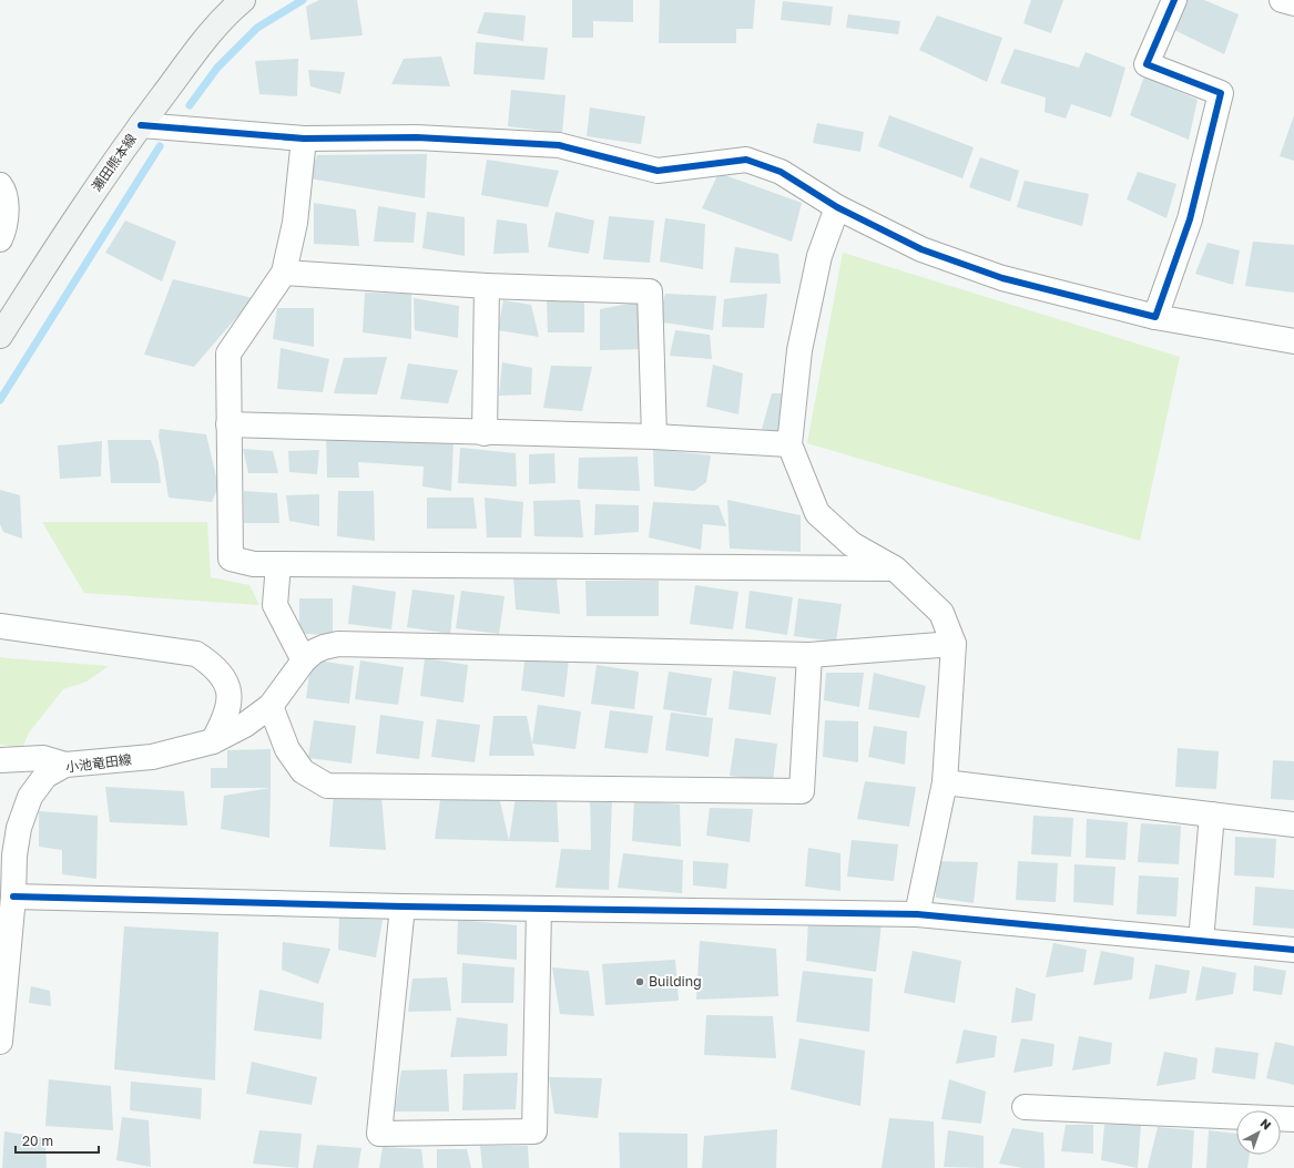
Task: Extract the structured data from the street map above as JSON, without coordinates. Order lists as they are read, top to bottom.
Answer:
{
  "streets": {
    "main road": ["瀬田熊本線"],
    "street": ["小池竜田線"]
  },
  "places": ["Building"],
  "scale_bar": "20 m",
  "north": "top right"
}
